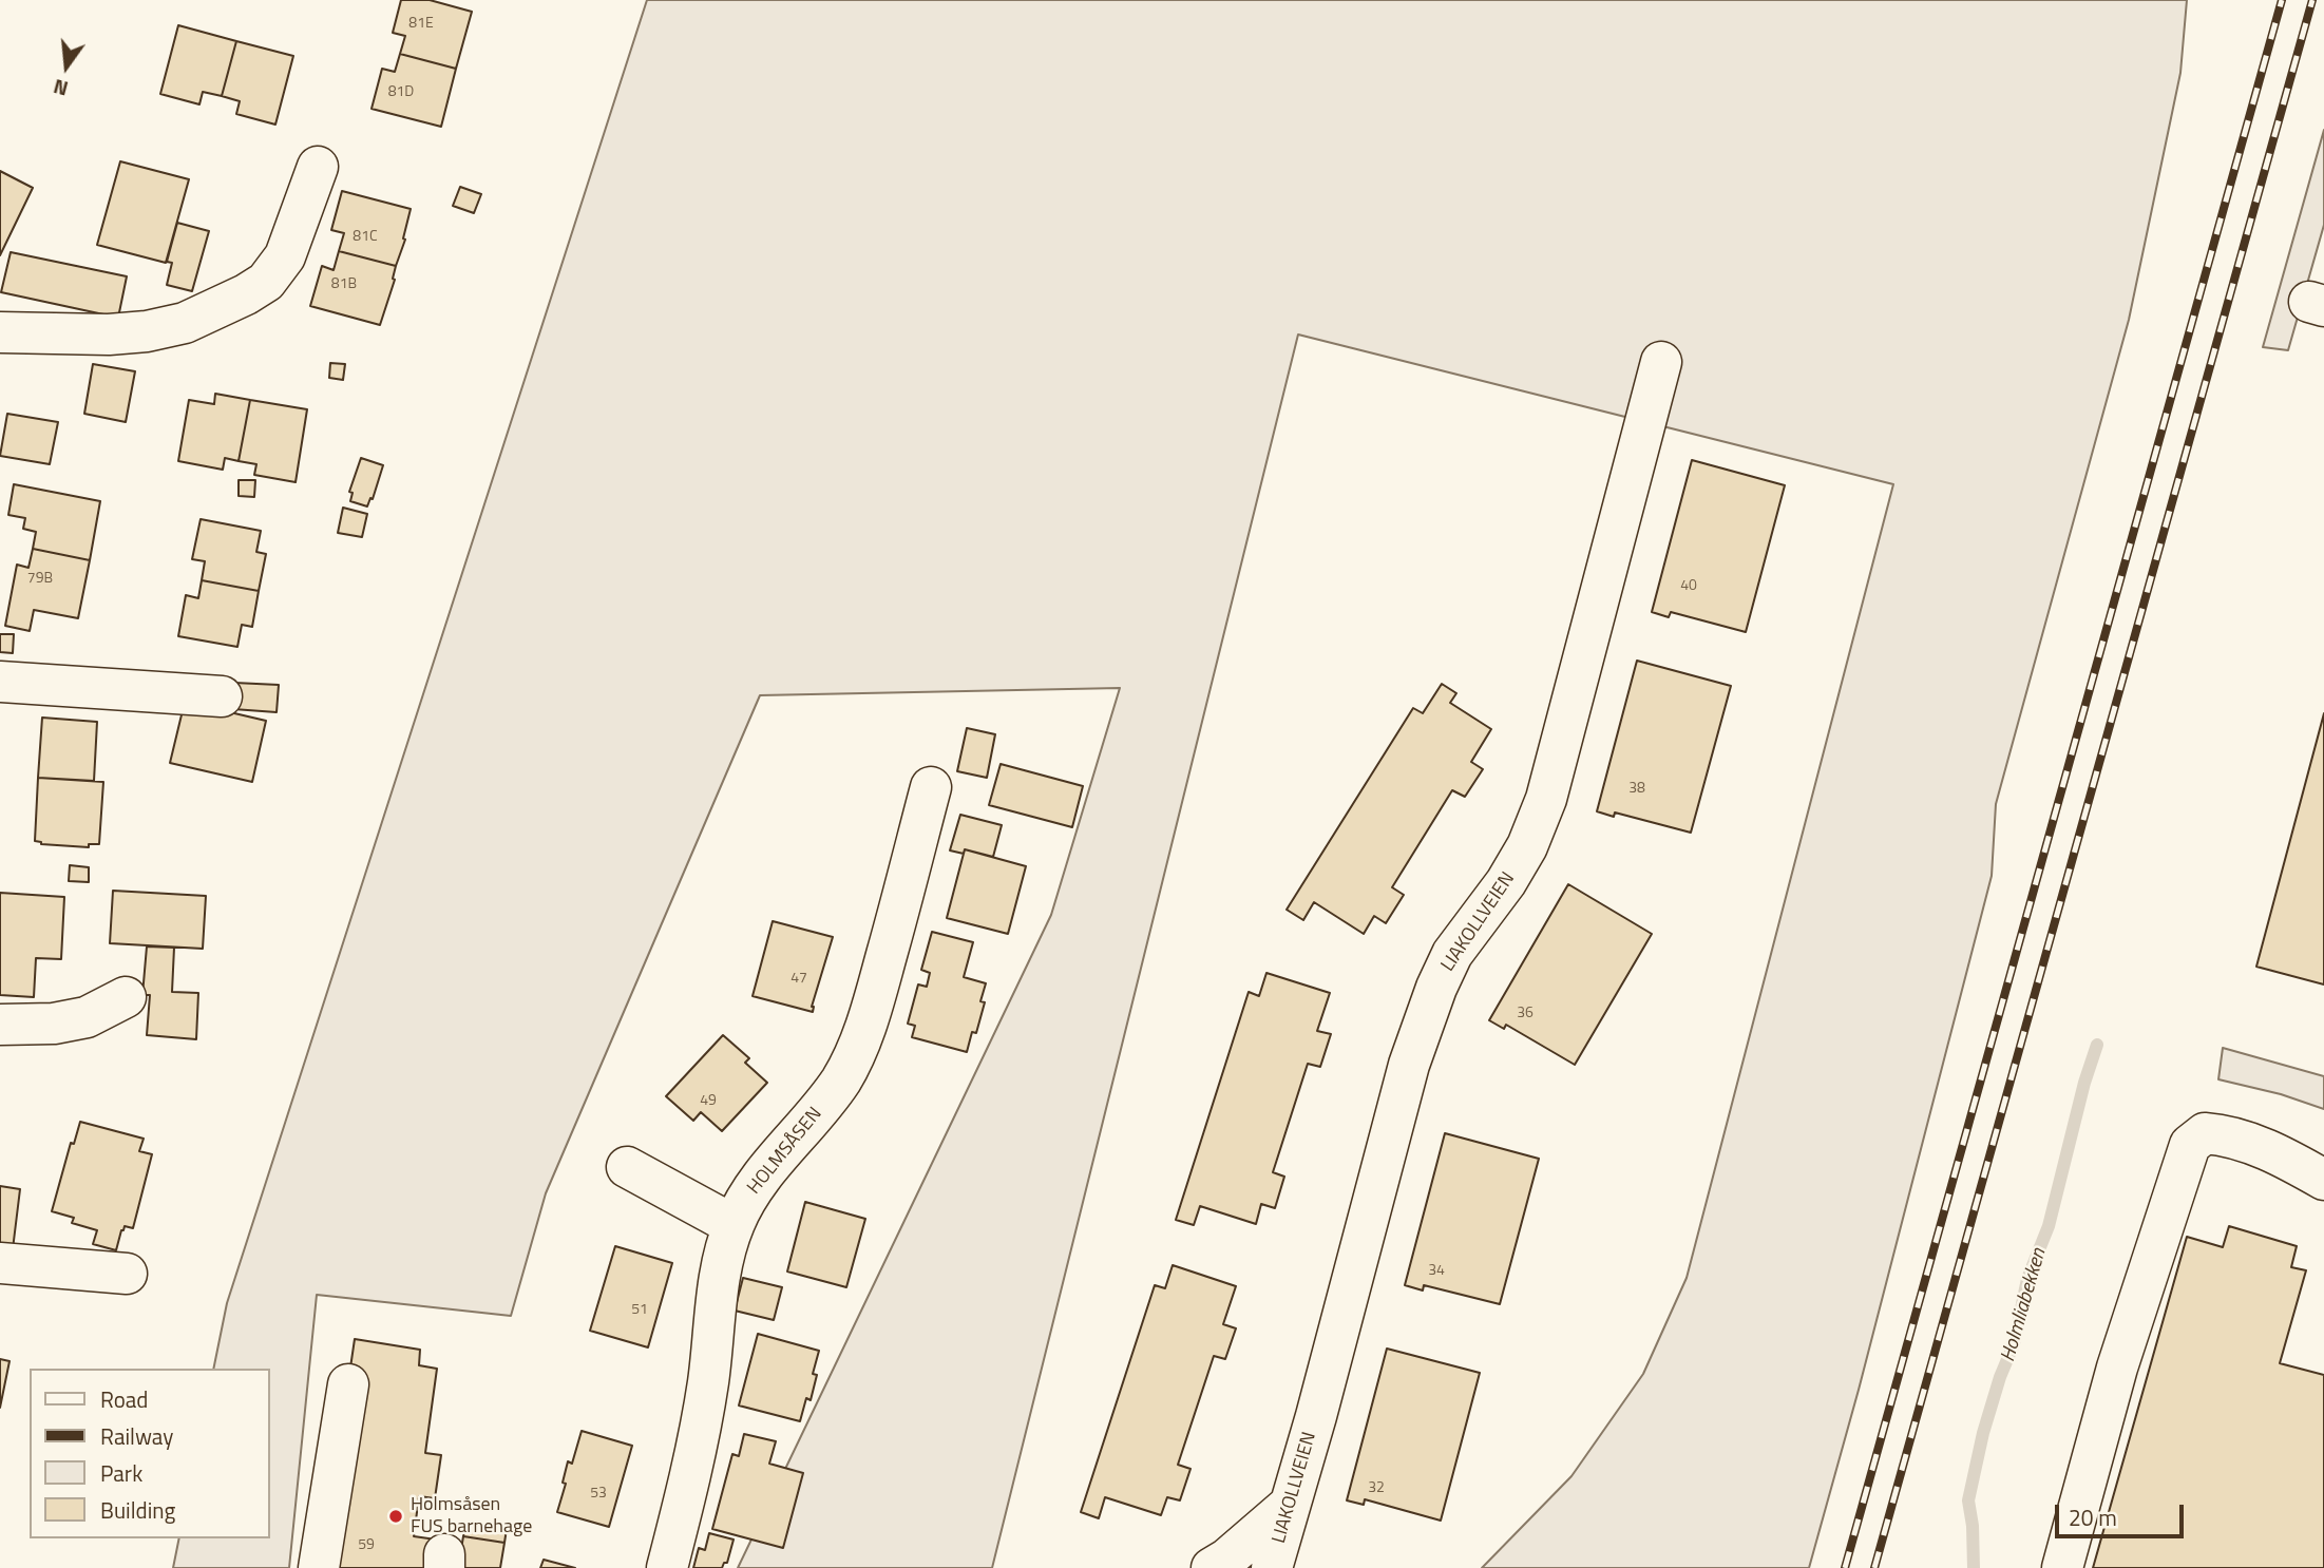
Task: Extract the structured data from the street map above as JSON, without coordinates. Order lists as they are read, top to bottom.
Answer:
{
  "streets": {
    "street": ["LIAKOLLVEIEN", "HOLMSÅSEN"]
  },
  "water": ["Holmliabekken"],
  "places": ["Holmsåsen FUS barnehage"],
  "house_numbers": [
    "81E",
    "81D",
    "81C",
    "81B",
    "79B",
    "40",
    "38",
    "47",
    "36",
    "49",
    "34",
    "51",
    "32",
    "53",
    "59"
  ],
  "legend": [
    "Road",
    "Railway",
    "Park",
    "Building"
  ],
  "scale_bar": "20 m",
  "north": "bottom"
}
